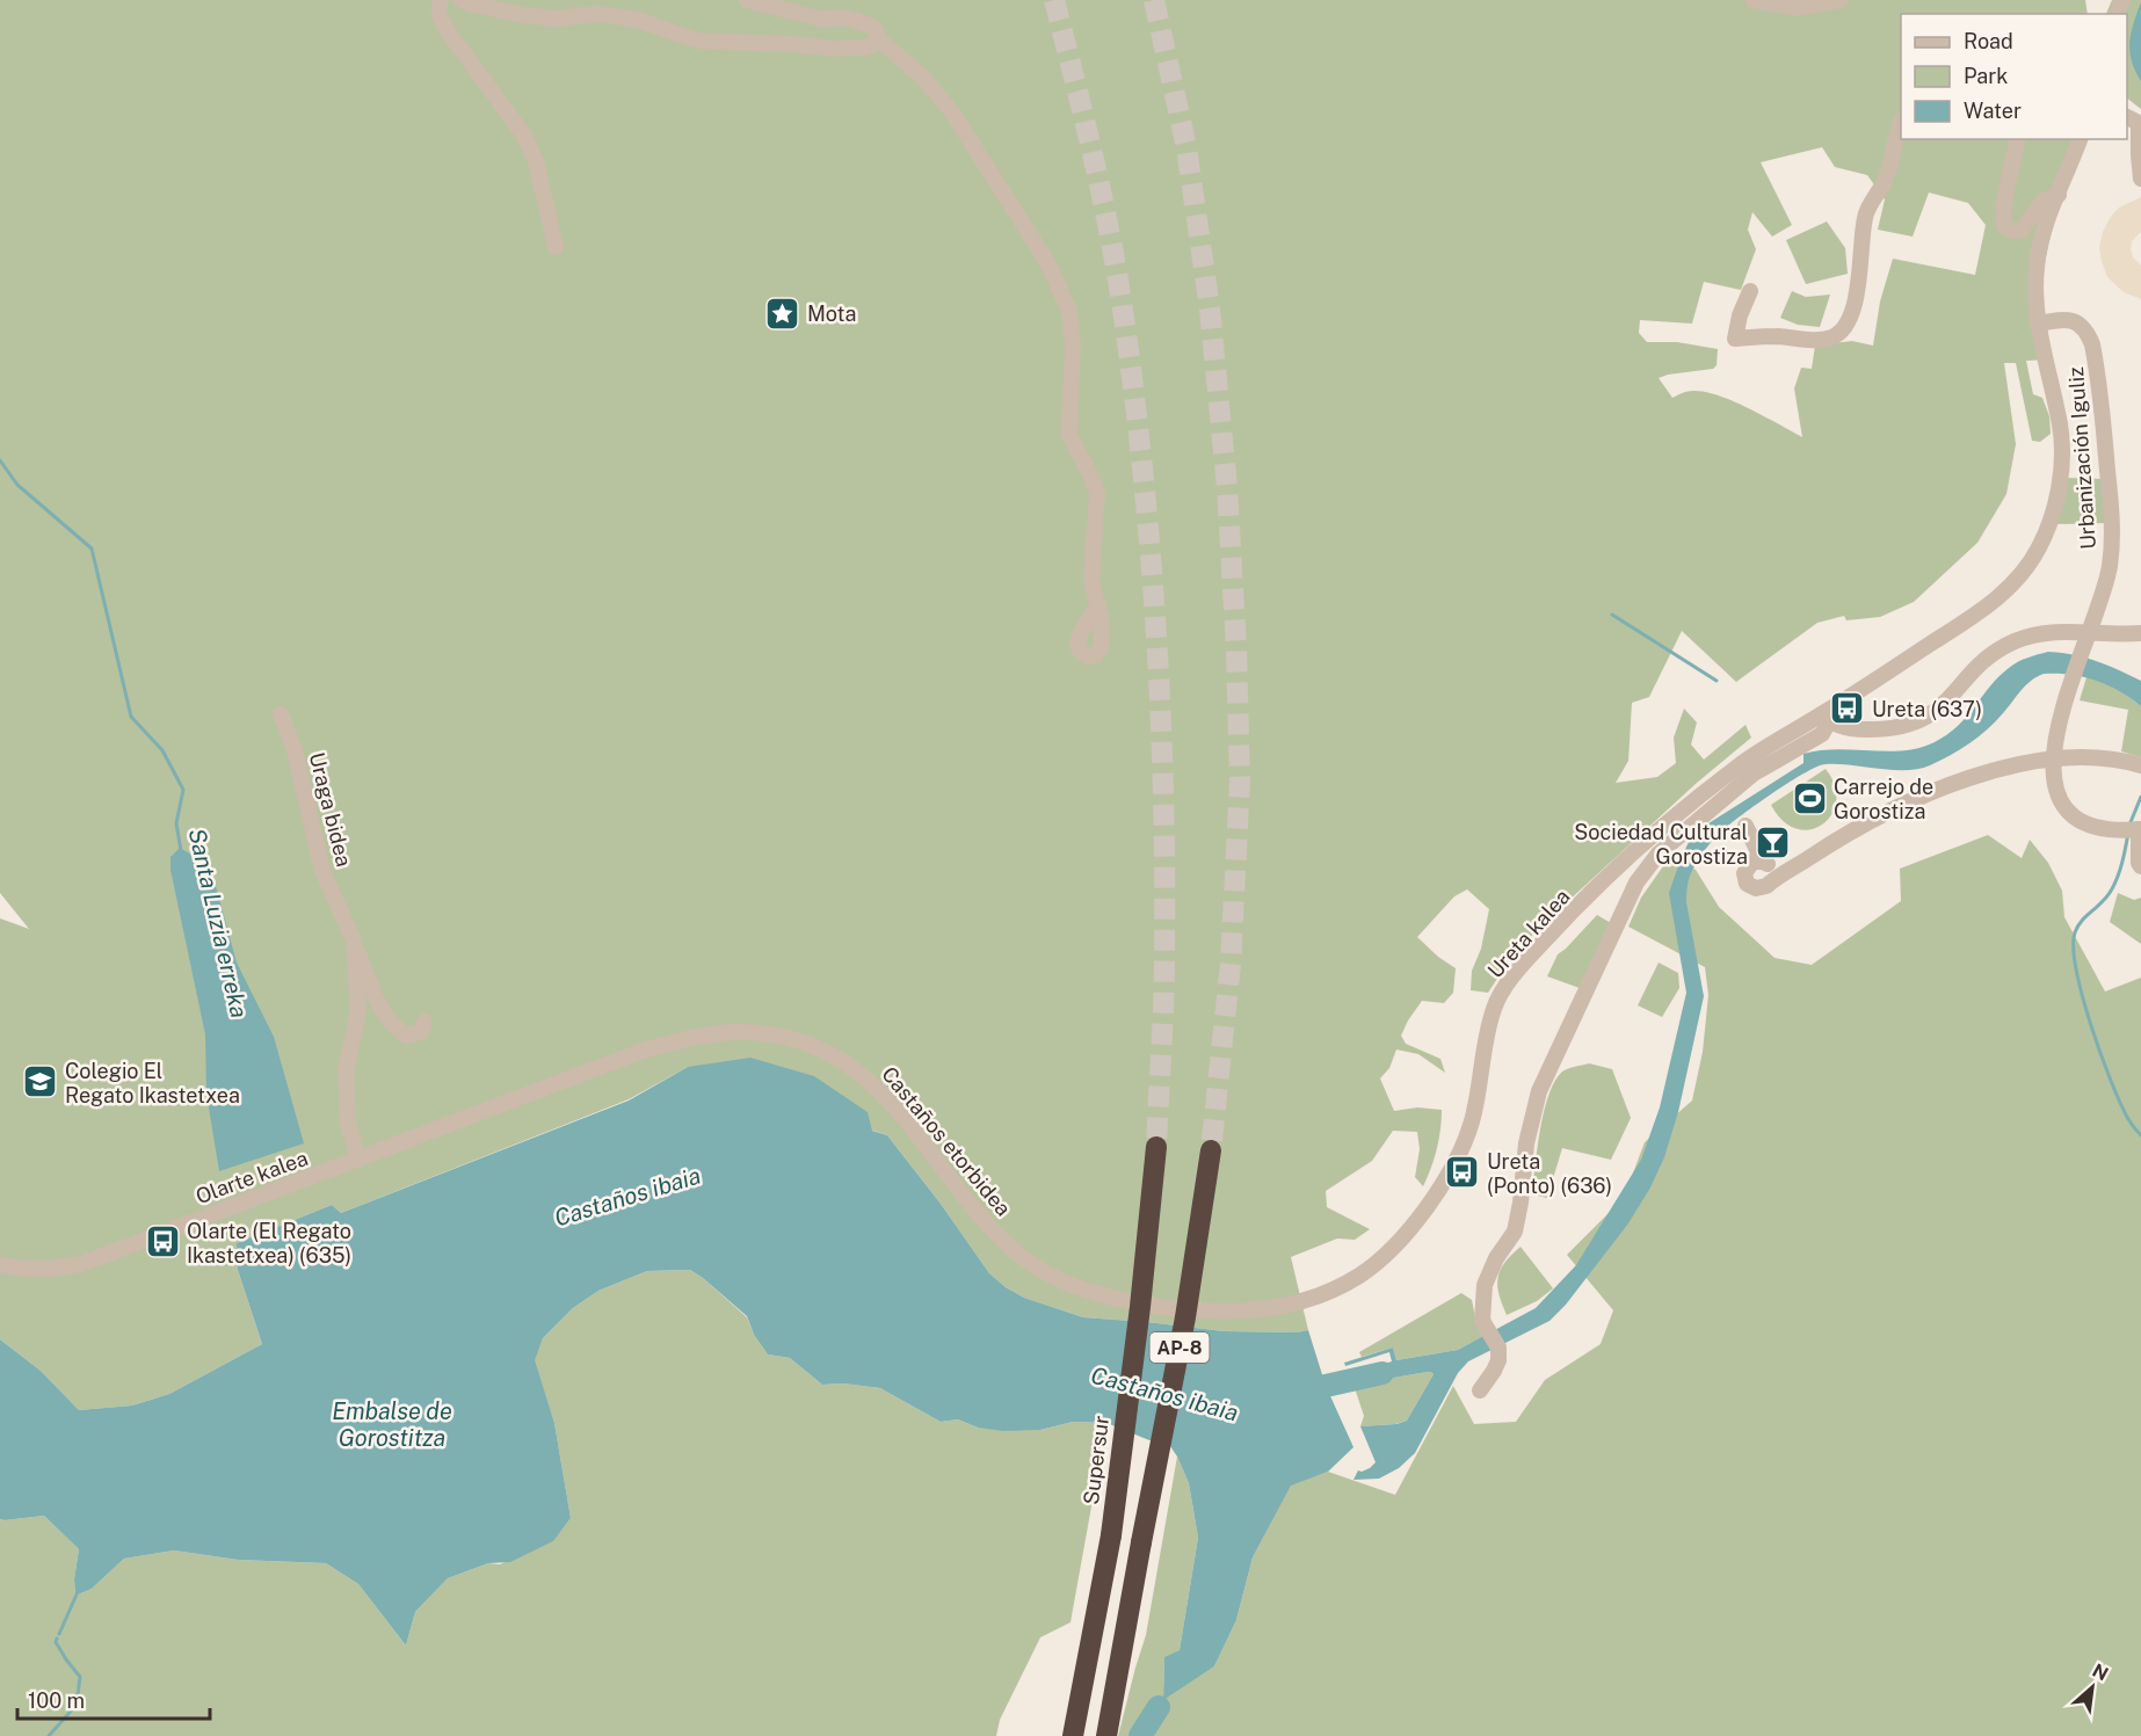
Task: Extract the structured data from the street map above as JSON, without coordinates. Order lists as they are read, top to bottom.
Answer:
{
  "streets": {
    "highway": ["AP-8", "Supersur"],
    "street": [
      "Urbanización Iguliz",
      "Uraga bidea",
      "Ureta kalea",
      "Castaños etorbidea",
      "Olarte kalea"
    ]
  },
  "crossings": [
    ["Urbanización Iguliz", "Ureta kalea"],
    ["Uraga bidea", "Castaños etorbidea"],
    ["Uraga bidea", "Olarte kalea"],
    ["Ureta kalea", "Castaños etorbidea"],
    ["Castaños etorbidea", "Olarte kalea"]
  ],
  "water": ["Santa Luzia erreka", "Castaños ibaia", "Embalse de Gorostitza"],
  "places": {
    "place": ["Mota"],
    "bus stop": ["Ureta (637)", "Ureta (Ponto) (636)", "Olarte (El Regato Ikastetxea) (635)"],
    "sports": ["Carrejo de Gorostiza"],
    "bar": ["Sociedad Cultural Gorostiza"],
    "school or university": ["Colegio El Regato Ikastetxea"]
  },
  "legend": ["Road", "Park", "Water"],
  "scale_bar": "100 m",
  "north": "top right"
}
